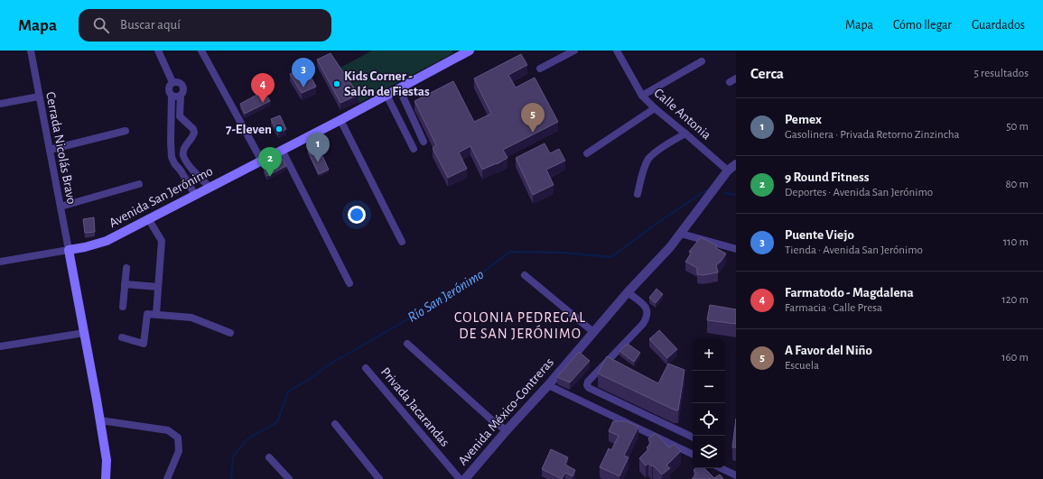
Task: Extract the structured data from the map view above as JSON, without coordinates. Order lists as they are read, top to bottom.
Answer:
{
  "streets": {
    "main road": ["Avenida San Jerónimo"],
    "street": [
      "Calle Antonia",
      "Cerrada Nicolás Bravo",
      "Privada Jacarandas",
      "Avenida México-Contreras"
    ]
  },
  "crossings": [
    ["Calle Antonia", "Avenida México-Contreras"],
    ["Cerrada Nicolás Bravo", "Avenida San Jerónimo"]
  ],
  "districts": ["COLONIA PEDREGAL DE SAN JERÓNIMO"],
  "water": ["Río San Jerónimo"],
  "places": ["Kids Corner - Salón de Fiestas", "7-Eleven"],
  "page": {
    "header": "Mapa",
    "search": "Buscar aquí",
    "nav": ["Mapa", "Cómo llegar", "Guardados"],
    "heading": ["Cerca", "5 resultados"],
    "pins": [
      "3",
      "4",
      "5",
      "1",
      "2"
    ],
    "list": [
      {
        "mark": "1",
        "name": "Pemex",
        "note": "Gasolinera · Privada Retorno Zinzincha",
        "value": "50 m"
      },
      {
        "mark": "2",
        "name": "9 Round Fitness",
        "note": "Deportes · Avenida San Jerónimo",
        "value": "80 m"
      },
      {
        "mark": "3",
        "name": "Puente Viejo",
        "note": "Tienda · Avenida San Jerónimo",
        "value": "110 m"
      },
      {
        "mark": "4",
        "name": "Farmatodo - Magdalena",
        "note": "Farmacia · Calle Presa",
        "value": "120 m"
      },
      {
        "mark": "5",
        "name": "A Favor del Niño",
        "note": "Escuela",
        "value": "160 m"
      }
    ],
    "map_buttons": ["+", "−"]
  }
}
